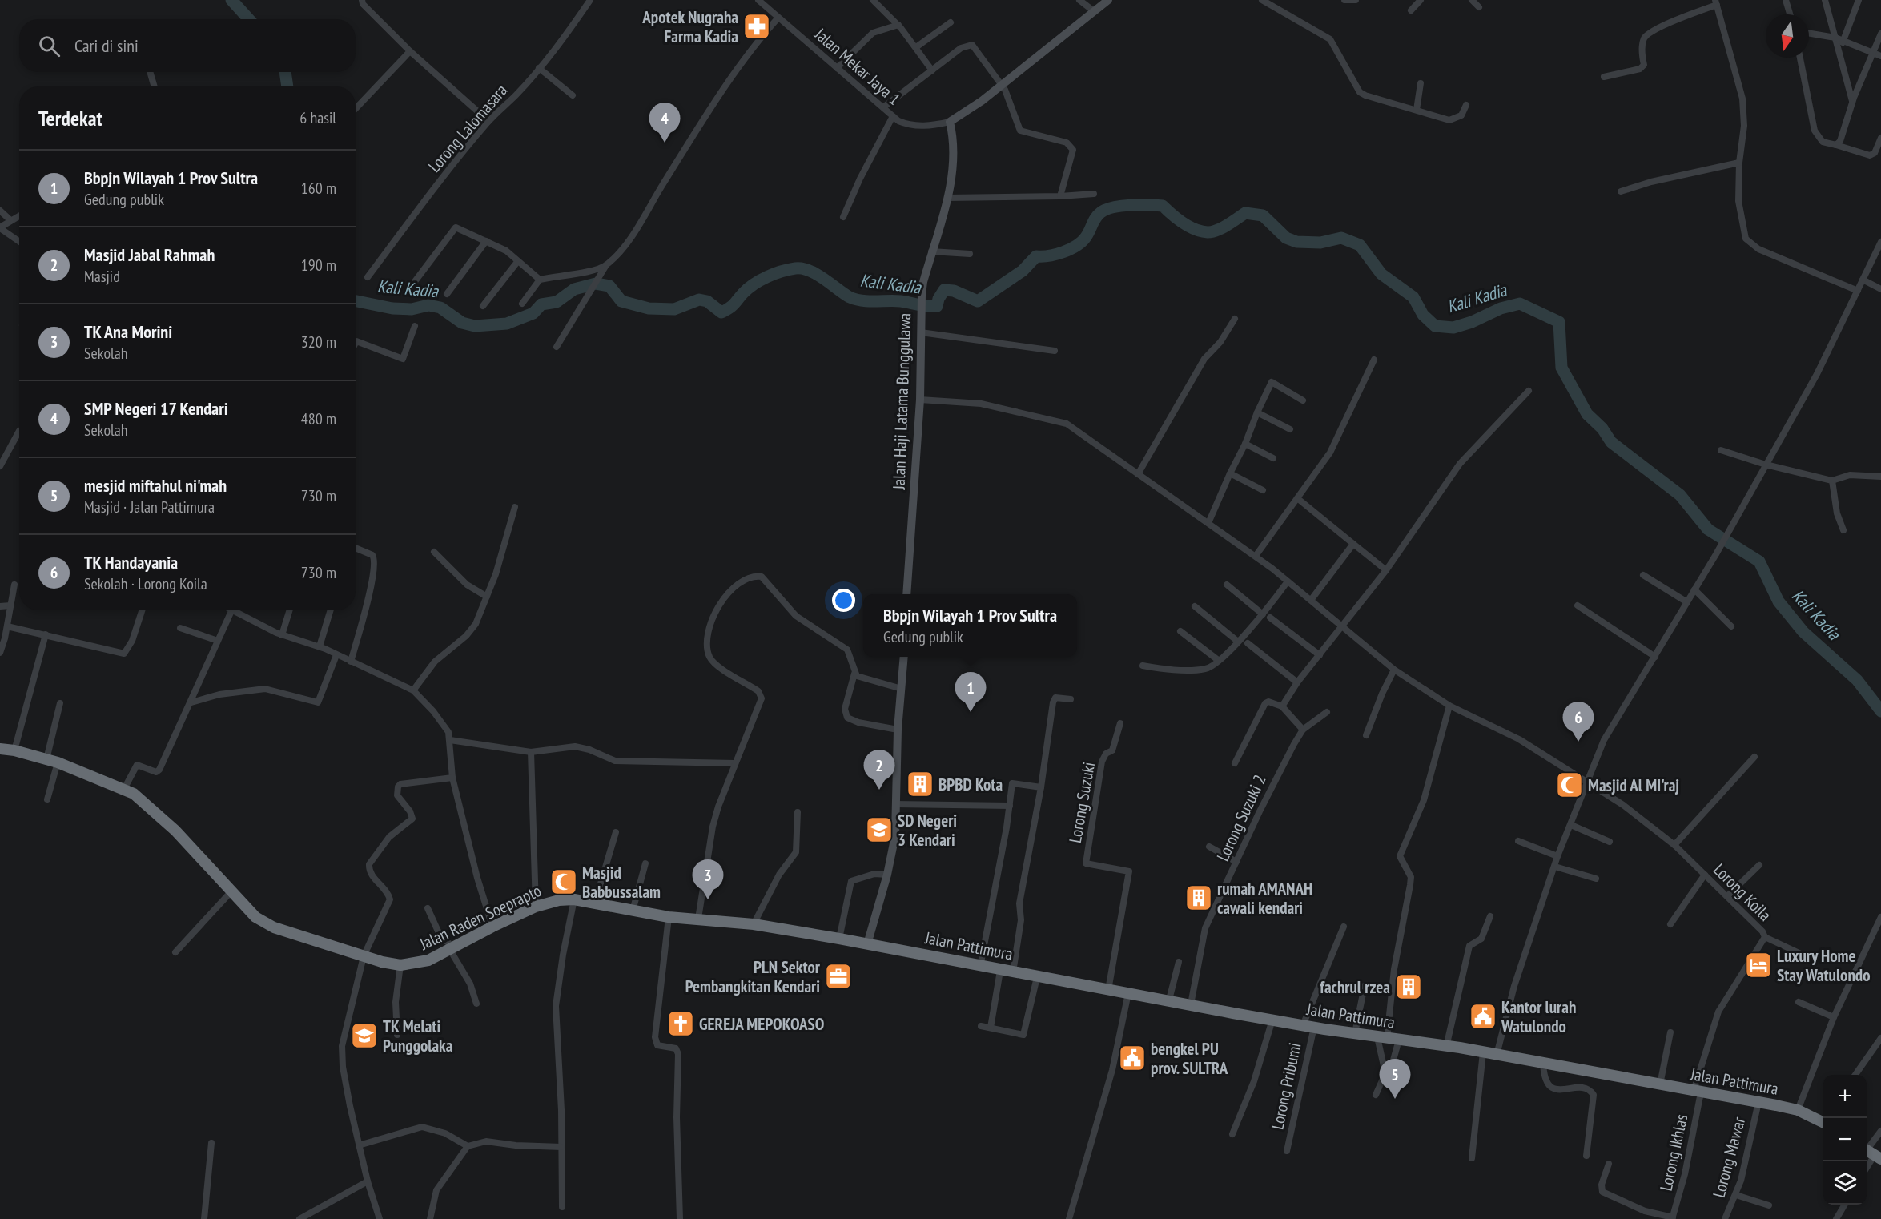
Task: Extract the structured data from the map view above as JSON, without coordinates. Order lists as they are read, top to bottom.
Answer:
{
  "streets": {
    "highway": ["Jalan Raden Soeprapto", "Jalan Pattimura"],
    "main road": ["Jalan Haji Latama Bunggulawa"],
    "street": [
      "Jalan Mekar Jaya 1",
      "Lorong Lalomasara",
      "Lorong Suzuki",
      "Lorong Suzuki 2",
      "Lorong Koila",
      "Lorong Pribumi",
      "Lorong Ikhlas",
      "Lorong Mawar"
    ]
  },
  "crossings": [
    ["Jalan Mekar Jaya 1", "Jalan Haji Latama Bunggulawa"],
    ["Jalan Haji Latama Bunggulawa", "Lorong Koila"],
    ["Lorong Suzuki", "Jalan Pattimura"],
    ["Lorong Suzuki 2", "Jalan Pattimura"],
    ["Lorong Koila", "Jalan Pattimura"],
    ["Lorong Koila", "Lorong Ikhlas"],
    ["Jalan Raden Soeprapto", "Jalan Pattimura"],
    ["Jalan Pattimura", "Lorong Pribumi"],
    ["Jalan Pattimura", "Lorong Ikhlas"],
    ["Jalan Pattimura", "Lorong Mawar"]
  ],
  "water": ["Kali Kadia"],
  "places": {
    "pharmacy": ["Apotek Nugraha Farma Kadia"],
    "building": ["BPBD Kota", "rumah AMANAH cawali kendari", "fachrul rzea"],
    "mosque": ["Masjid Al MI'raj", "Masjid Babbussalam"],
    "school or university": ["SD Negeri 3 Kendari", "TK Melati Punggolaka"],
    "hotel": ["Luxury Home Stay Watulondo"],
    "office": ["PLN Sektor Pembangkitan Kendari"],
    "public building": ["Kantor lurah Watulondo", "bengkel PU prov. SULTRA"],
    "church": ["GEREJA MEPOKOASO"]
  },
  "north": "bottom",
  "page": {
    "search": "Cari di sini",
    "heading": ["Terdekat", "6 hasil"],
    "pins": [
      "4",
      "1",
      "6",
      "2",
      "3",
      "5"
    ],
    "list": [
      {
        "mark": "1",
        "name": "Bbpjn Wilayah 1 Prov Sultra",
        "note": "Gedung publik",
        "value": "160 m"
      },
      {
        "mark": "2",
        "name": "Masjid Jabal Rahmah",
        "note": "Masjid",
        "value": "190 m"
      },
      {
        "mark": "3",
        "name": "TK Ana Morini",
        "note": "Sekolah",
        "value": "320 m"
      },
      {
        "mark": "4",
        "name": "SMP Negeri 17 Kendari",
        "note": "Sekolah",
        "value": "480 m"
      },
      {
        "mark": "5",
        "name": "mesjid miftahul ni'mah",
        "note": "Masjid · Jalan Pattimura",
        "value": "730 m"
      },
      {
        "mark": "6",
        "name": "TK Handayania",
        "note": "Sekolah · Lorong Koila",
        "value": "730 m"
      }
    ],
    "popup": ["Bbpjn Wilayah 1 Prov Sultra", "Gedung publik"],
    "map_buttons": ["+", "−"]
  }
}
